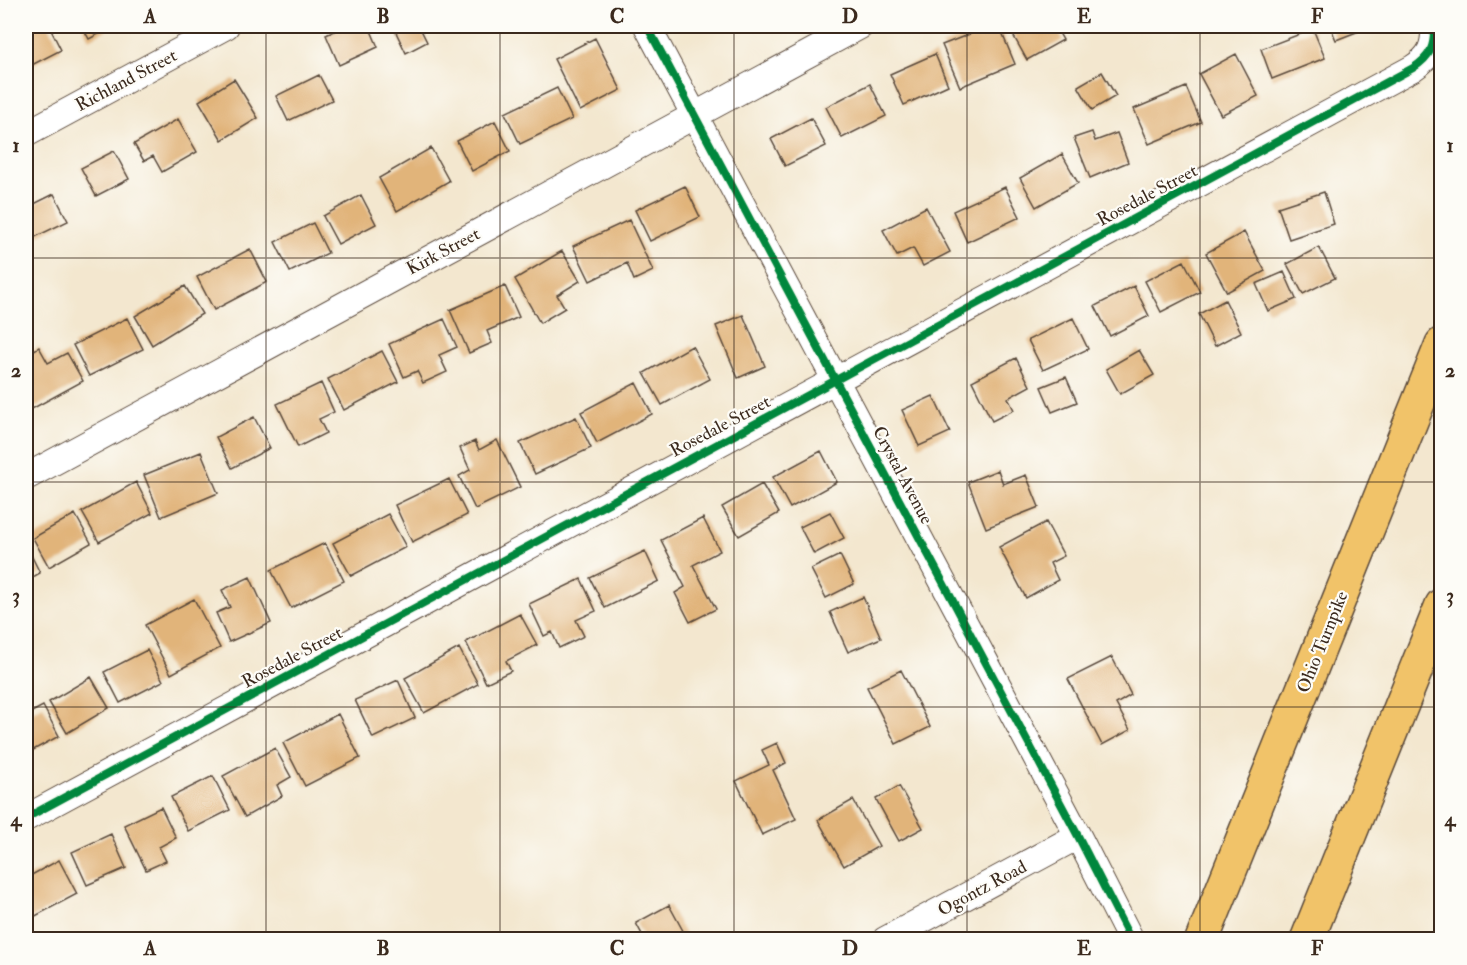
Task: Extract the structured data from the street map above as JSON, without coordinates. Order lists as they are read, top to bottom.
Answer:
{
  "streets": {
    "highway": ["Ohio Turnpike"],
    "street": [
      "Richland Street",
      "Rosedale Street",
      "Kirk Street",
      "Crystal Avenue",
      "Ogontz Road"
    ]
  },
  "crossings": [
    ["Rosedale Street", "Crystal Avenue"],
    ["Kirk Street", "Crystal Avenue"],
    ["Crystal Avenue", "Ogontz Road"]
  ],
  "grid": {
    "columns": [
      "A",
      "B",
      "C",
      "D",
      "E",
      "F"
    ],
    "rows": [
      "1",
      "2",
      "3",
      "4"
    ]
  }
}
